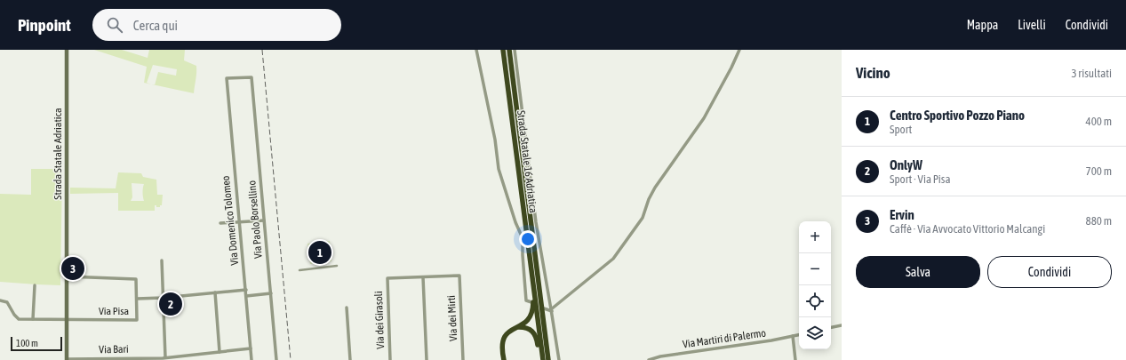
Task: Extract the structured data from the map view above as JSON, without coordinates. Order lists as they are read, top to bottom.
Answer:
{
  "streets": {
    "highway": ["Strada Statale 16 Adriatica"],
    "main road": ["Strada Statale Adriatica"],
    "street": [
      "Via Paolo Borsellino",
      "Via Domenico Tolomeo",
      "Via Pisa",
      "Via dei Mirti",
      "Via dei Girasoli",
      "Via Martiri di Palermo",
      "Via Bari"
    ]
  },
  "crossings": [
    ["Strada Statale Adriatica", "Via Pisa"],
    ["Strada Statale Adriatica", "Via Bari"],
    ["Via Paolo Borsellino", "Via Domenico Tolomeo"],
    ["Via Domenico Tolomeo", "Via Pisa"],
    ["Via Domenico Tolomeo", "Via Bari"],
    ["Via dei Mirti", "Via dei Girasoli"]
  ],
  "scale_bar": "100 m",
  "page": {
    "header": "Pinpoint",
    "search": "Cerca qui",
    "nav": ["Mappa", "Livelli", "Condividi"],
    "heading": ["Vicino", "3 risultati"],
    "list": [
      {
        "mark": "1",
        "name": "Centro Sportivo Pozzo Piano",
        "note": "Sport",
        "value": "400 m"
      },
      {
        "mark": "2",
        "name": "OnlyW",
        "note": "Sport · Via Pisa",
        "value": "700 m"
      },
      {
        "mark": "3",
        "name": "Ervin",
        "note": "Caffè · Via Avvocato Vittorio Malcangi",
        "value": "880 m"
      }
    ],
    "map_buttons": ["+", "−"],
    "pins": ["1", "3", "2"],
    "buttons": ["Salva", "Condividi"],
    "scale": "100 m"
  }
}
